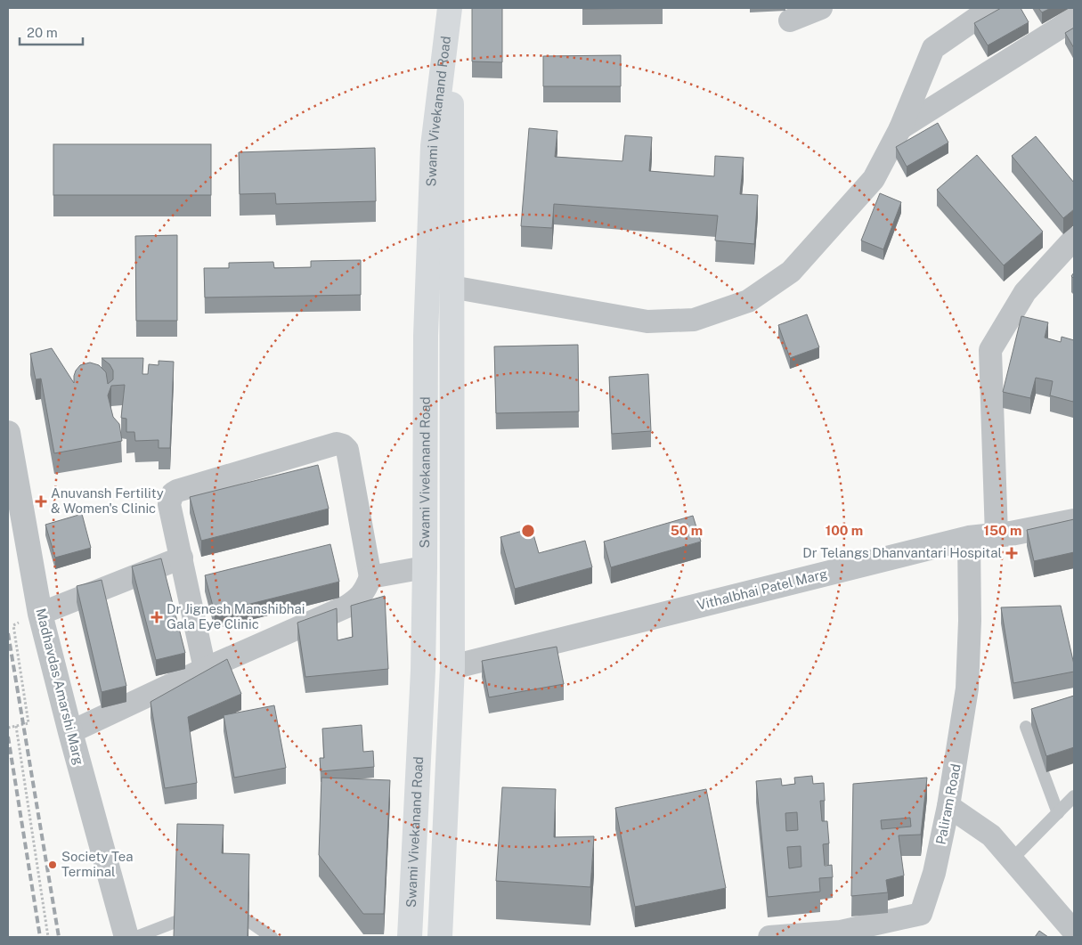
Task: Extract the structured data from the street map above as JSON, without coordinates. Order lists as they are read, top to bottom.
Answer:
{
  "streets": {
    "main road": ["Swami Vivekanand Road"],
    "street": ["Vithalbhai Patel Marg", "Madhavdas Amarshi Marg", "Paliram Road"]
  },
  "crossings": [
    ["Swami Vivekanand Road", "Vithalbhai Patel Marg"],
    ["Vithalbhai Patel Marg", "Paliram Road"]
  ],
  "places": {
    "health": ["Anuvansh Fertility & Women's Clinic", "Dr Telangs Dhanvantari Hospital", "Dr Jignesh Manshibhai Gala Eye Clinic"],
    "other": ["Society Tea Terminal"]
  },
  "scale_bar": "20 m",
  "rings": ["50 m", "100 m", "150 m"]
}
